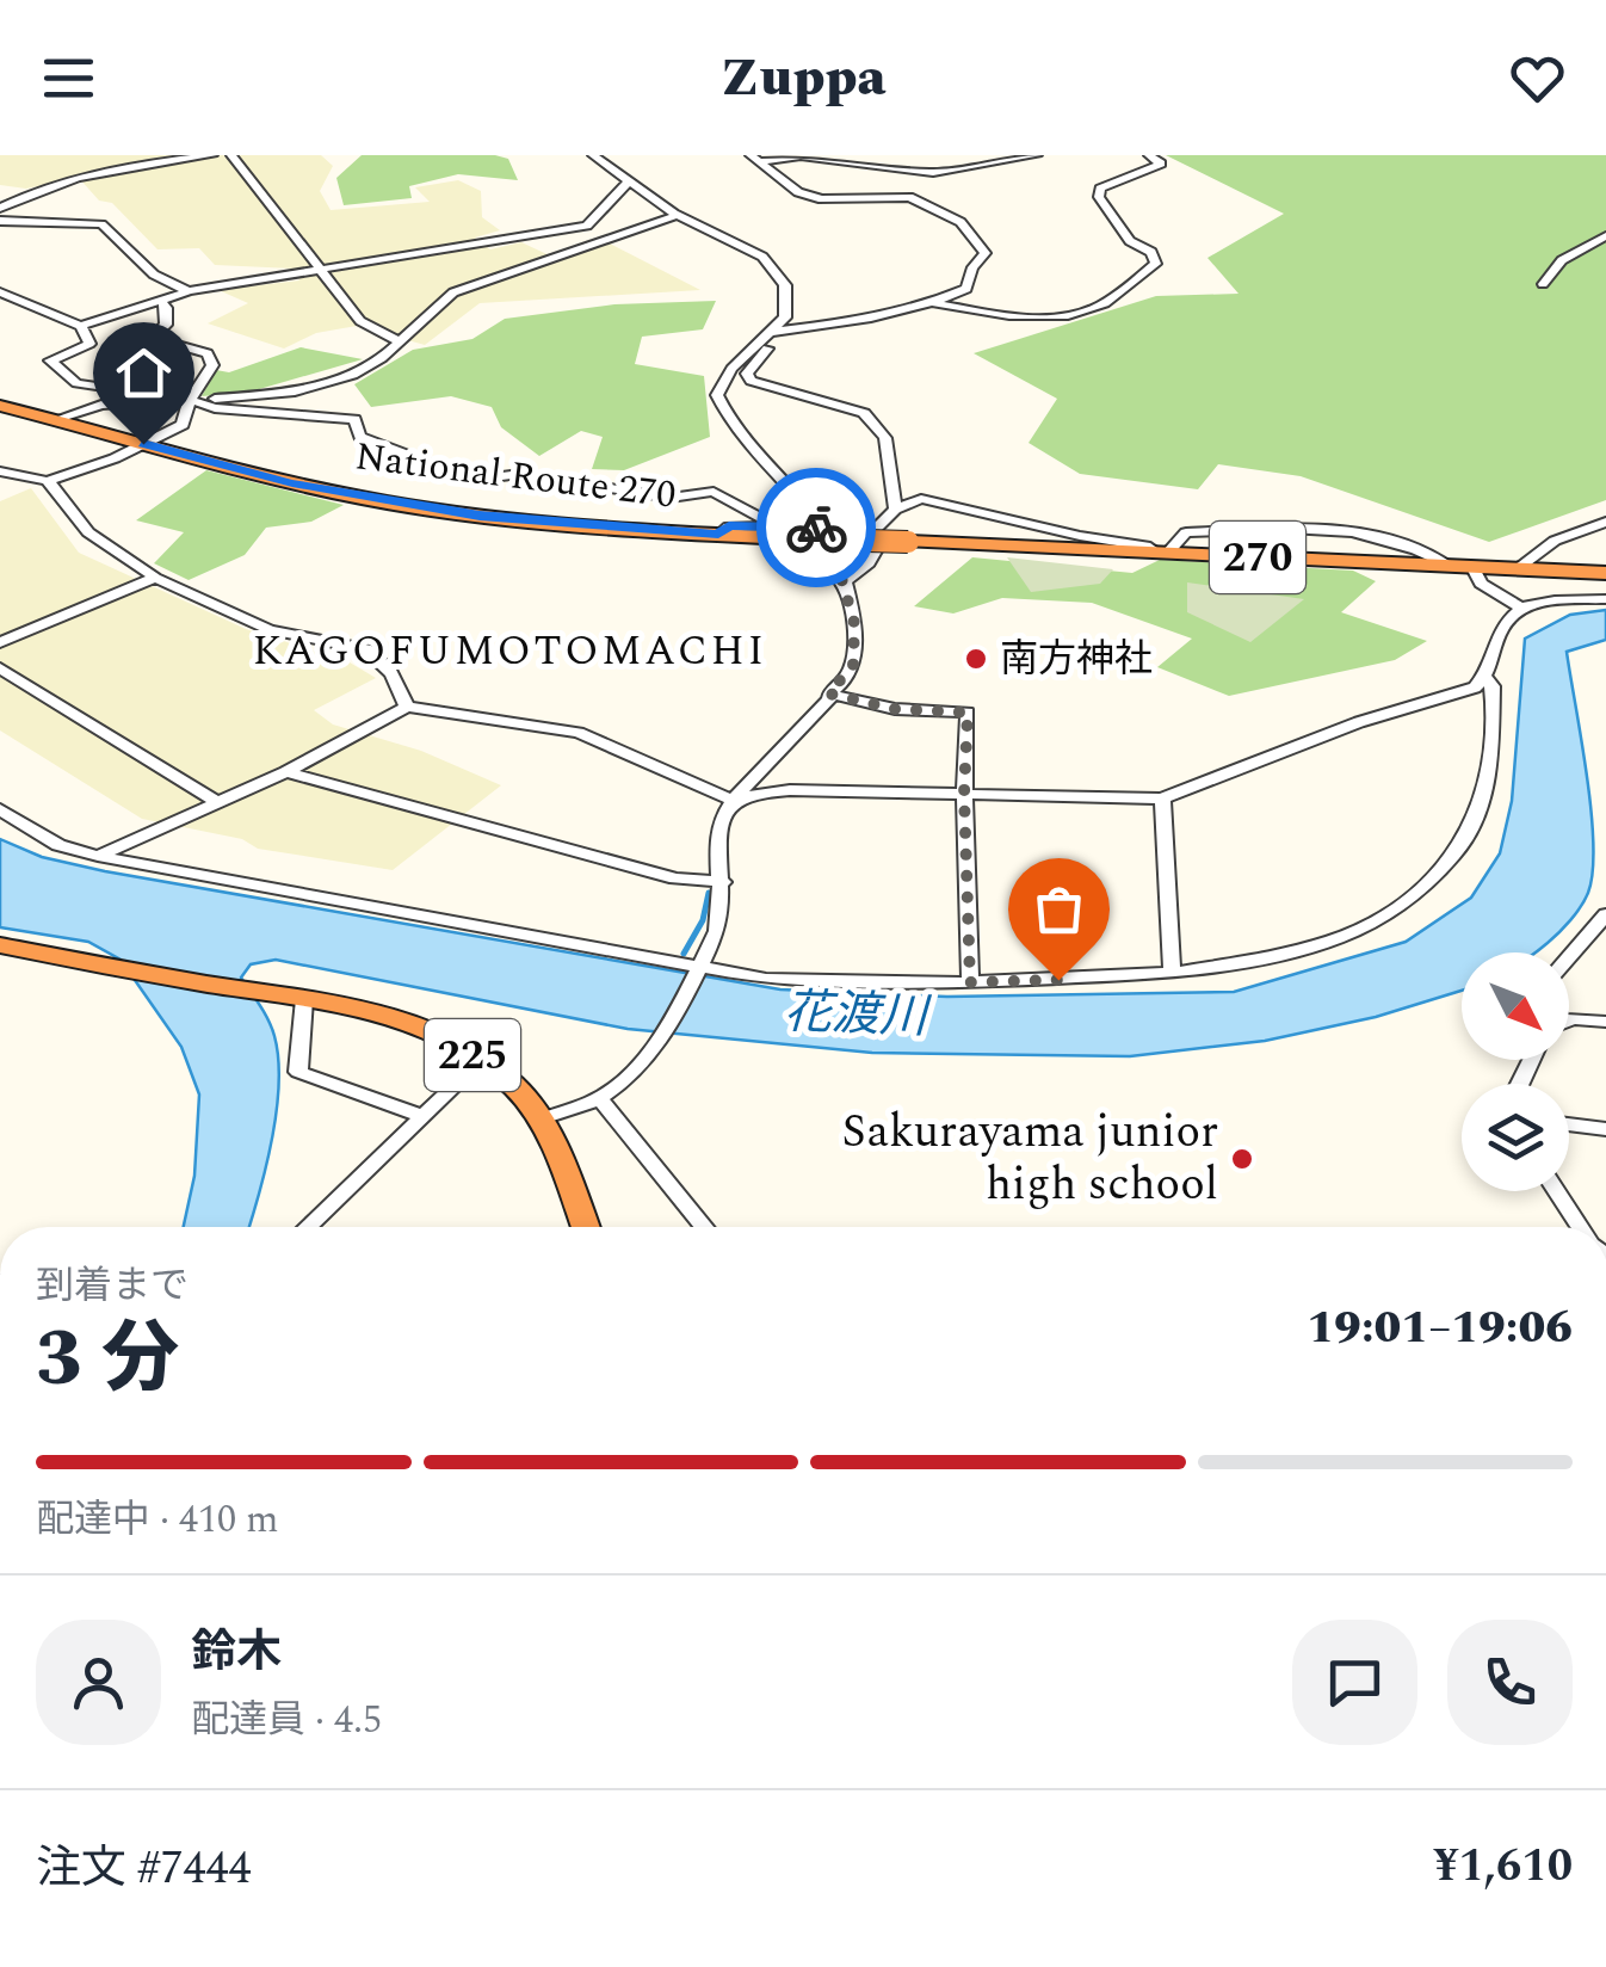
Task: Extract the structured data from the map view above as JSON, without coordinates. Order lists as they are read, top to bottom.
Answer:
{
  "streets": {
    "highway": ["National Route 270", "270", "225"]
  },
  "districts": ["KAGOFUMOTOMACHI"],
  "water": ["花渡川"],
  "places": ["南方神社", "Sakurayama junior high school"],
  "north": "bottom right",
  "page": {
    "header": "Zuppa",
    "heading": ["3 分", "到着まで", "19:01–19:06"],
    "panel": [
      "鈴木",
      "配達員 · 4.5",
      "注文 #7444",
      "¥1,610"
    ],
    "bar": "配達中 · 410 m"
  }
}
